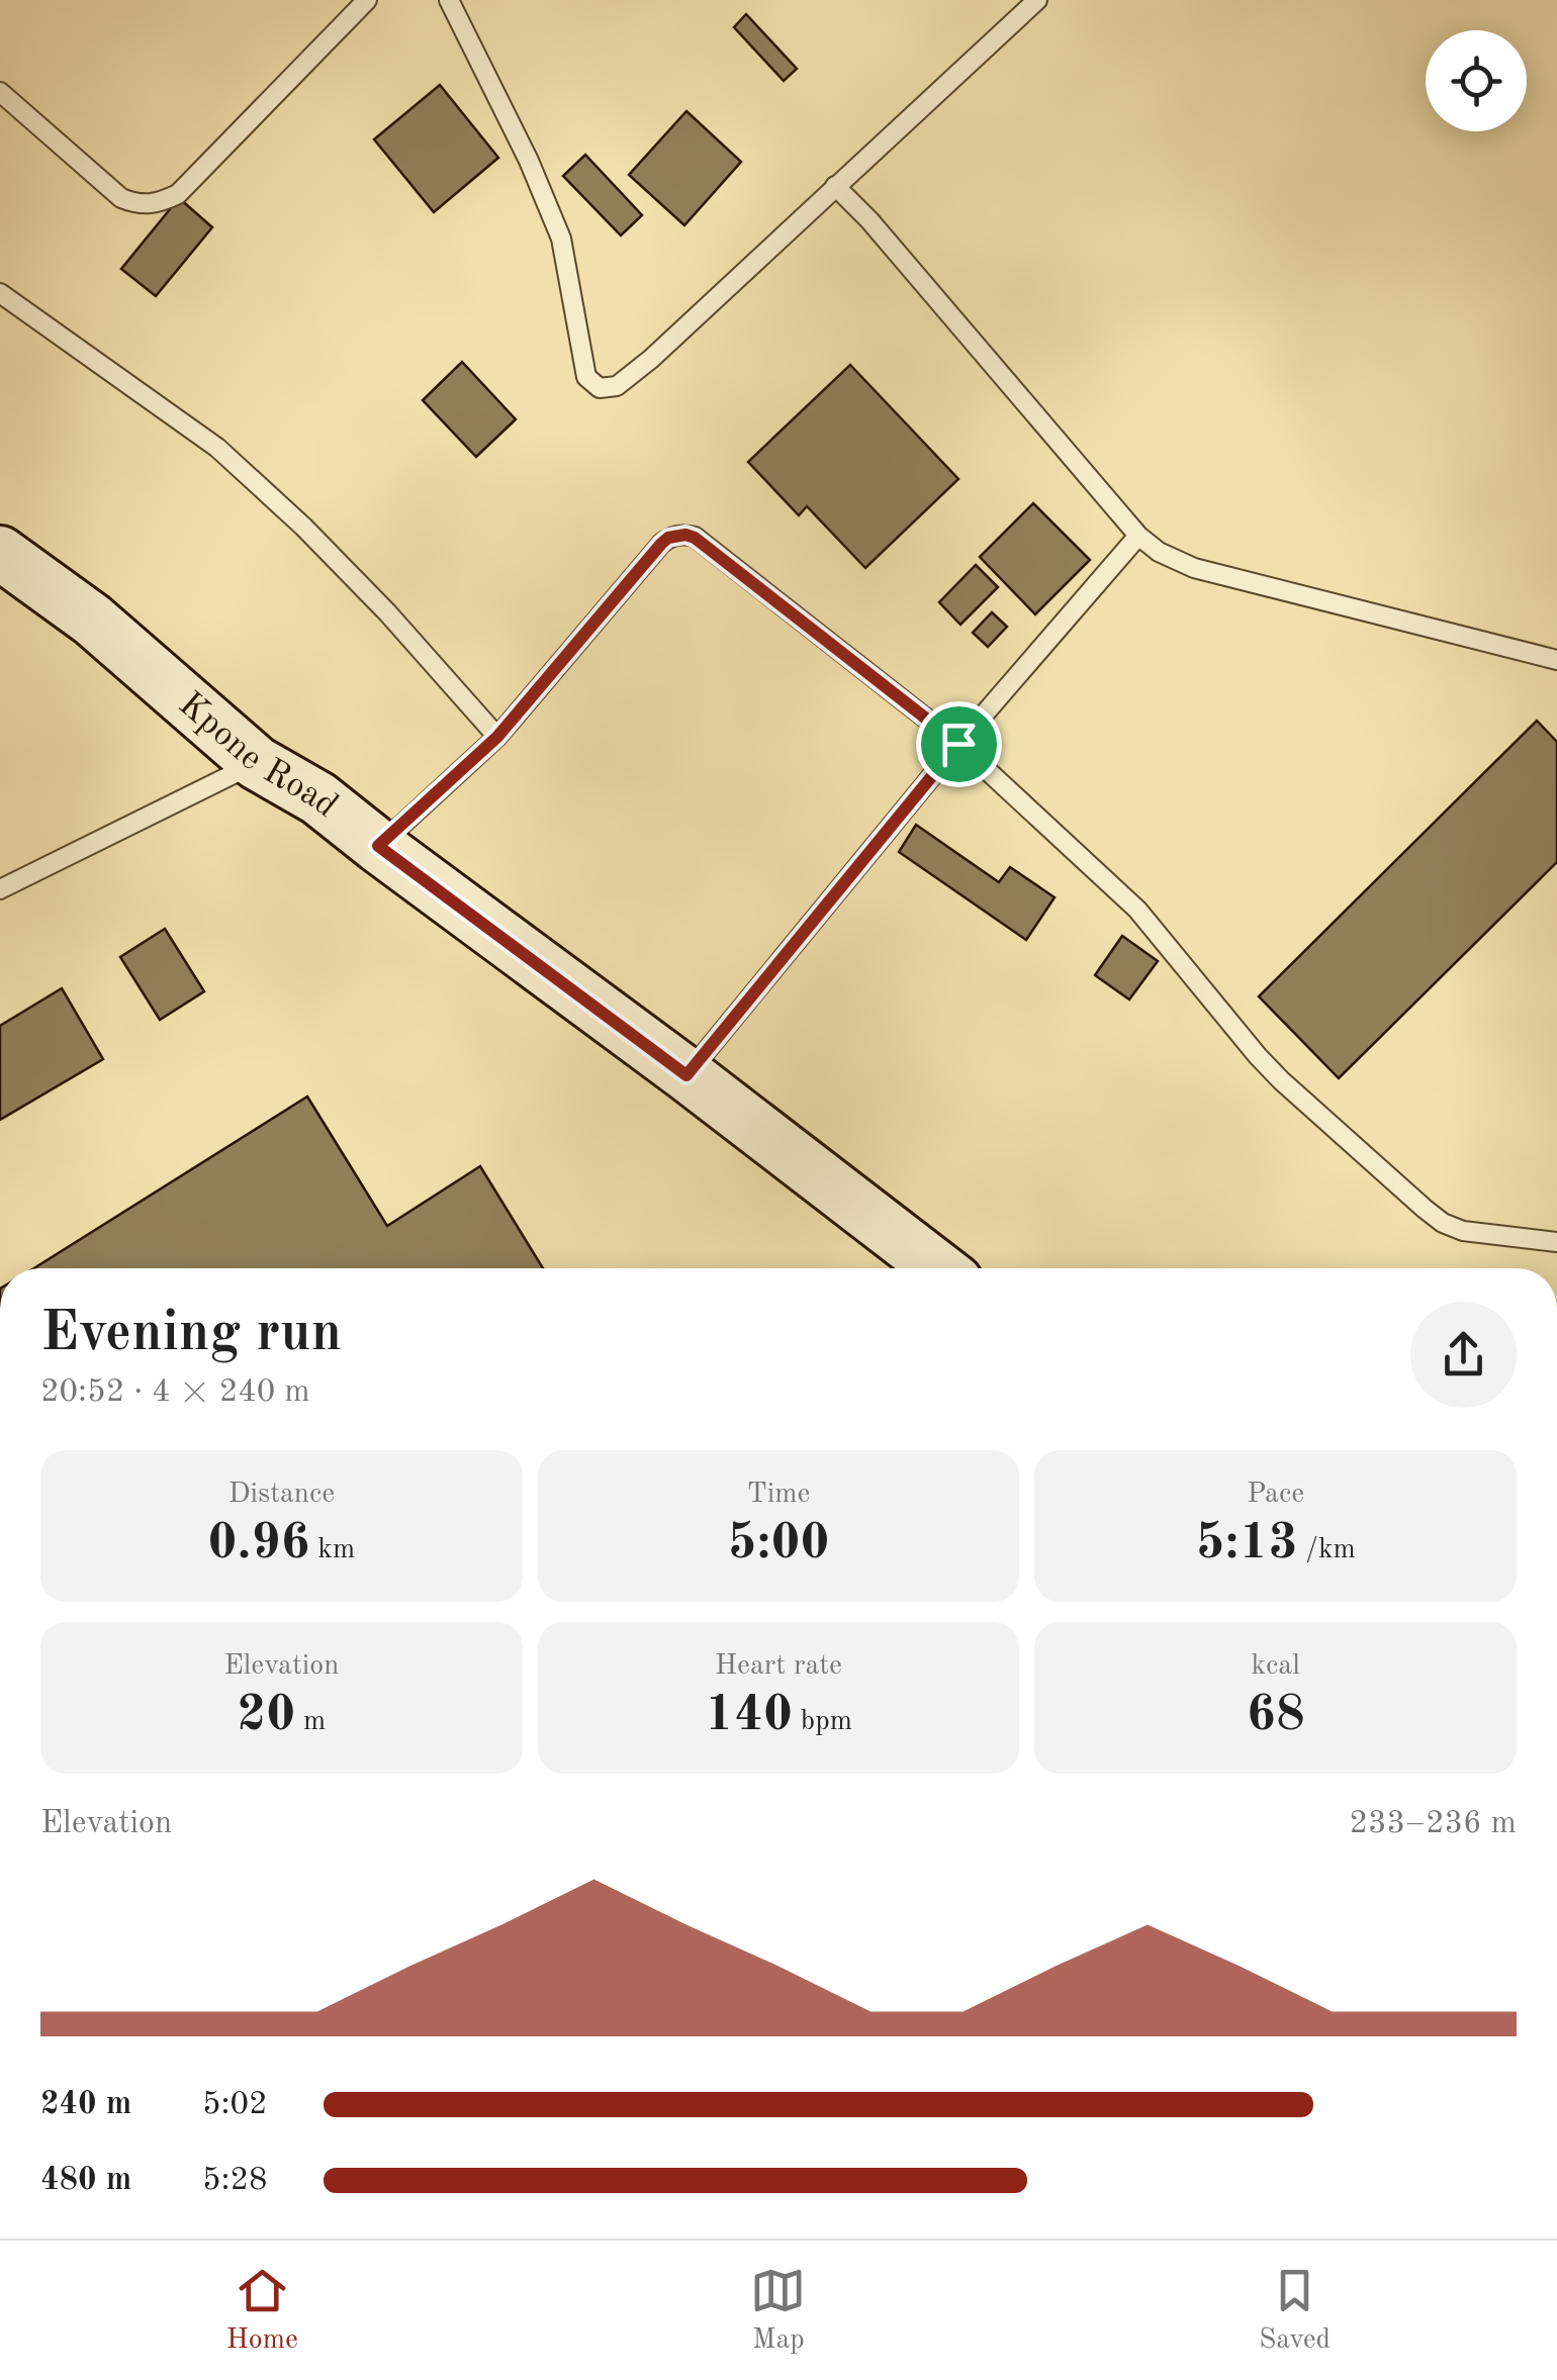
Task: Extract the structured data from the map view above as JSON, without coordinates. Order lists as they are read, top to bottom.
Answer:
{
  "streets": {
    "main road": ["Kpone Road"]
  },
  "page": {
    "heading": ["Evening run", "20:52 · 4 × 240 m"],
    "stats": [
      ["Distance", "0.96 km"],
      ["Time", "5:00"],
      ["Pace", "5:13 /km"],
      ["Elevation", "20 m"],
      ["Heart rate", "140 bpm"],
      ["kcal", "68"]
    ],
    "chart": ["Elevation", "233–236 m"],
    "list": [
      {
        "name": "240 m",
        "note": "5:02"
      },
      {
        "name": "480 m",
        "note": "5:28"
      }
    ],
    "tabs": ["Home", "Map", "Saved"]
  }
}
